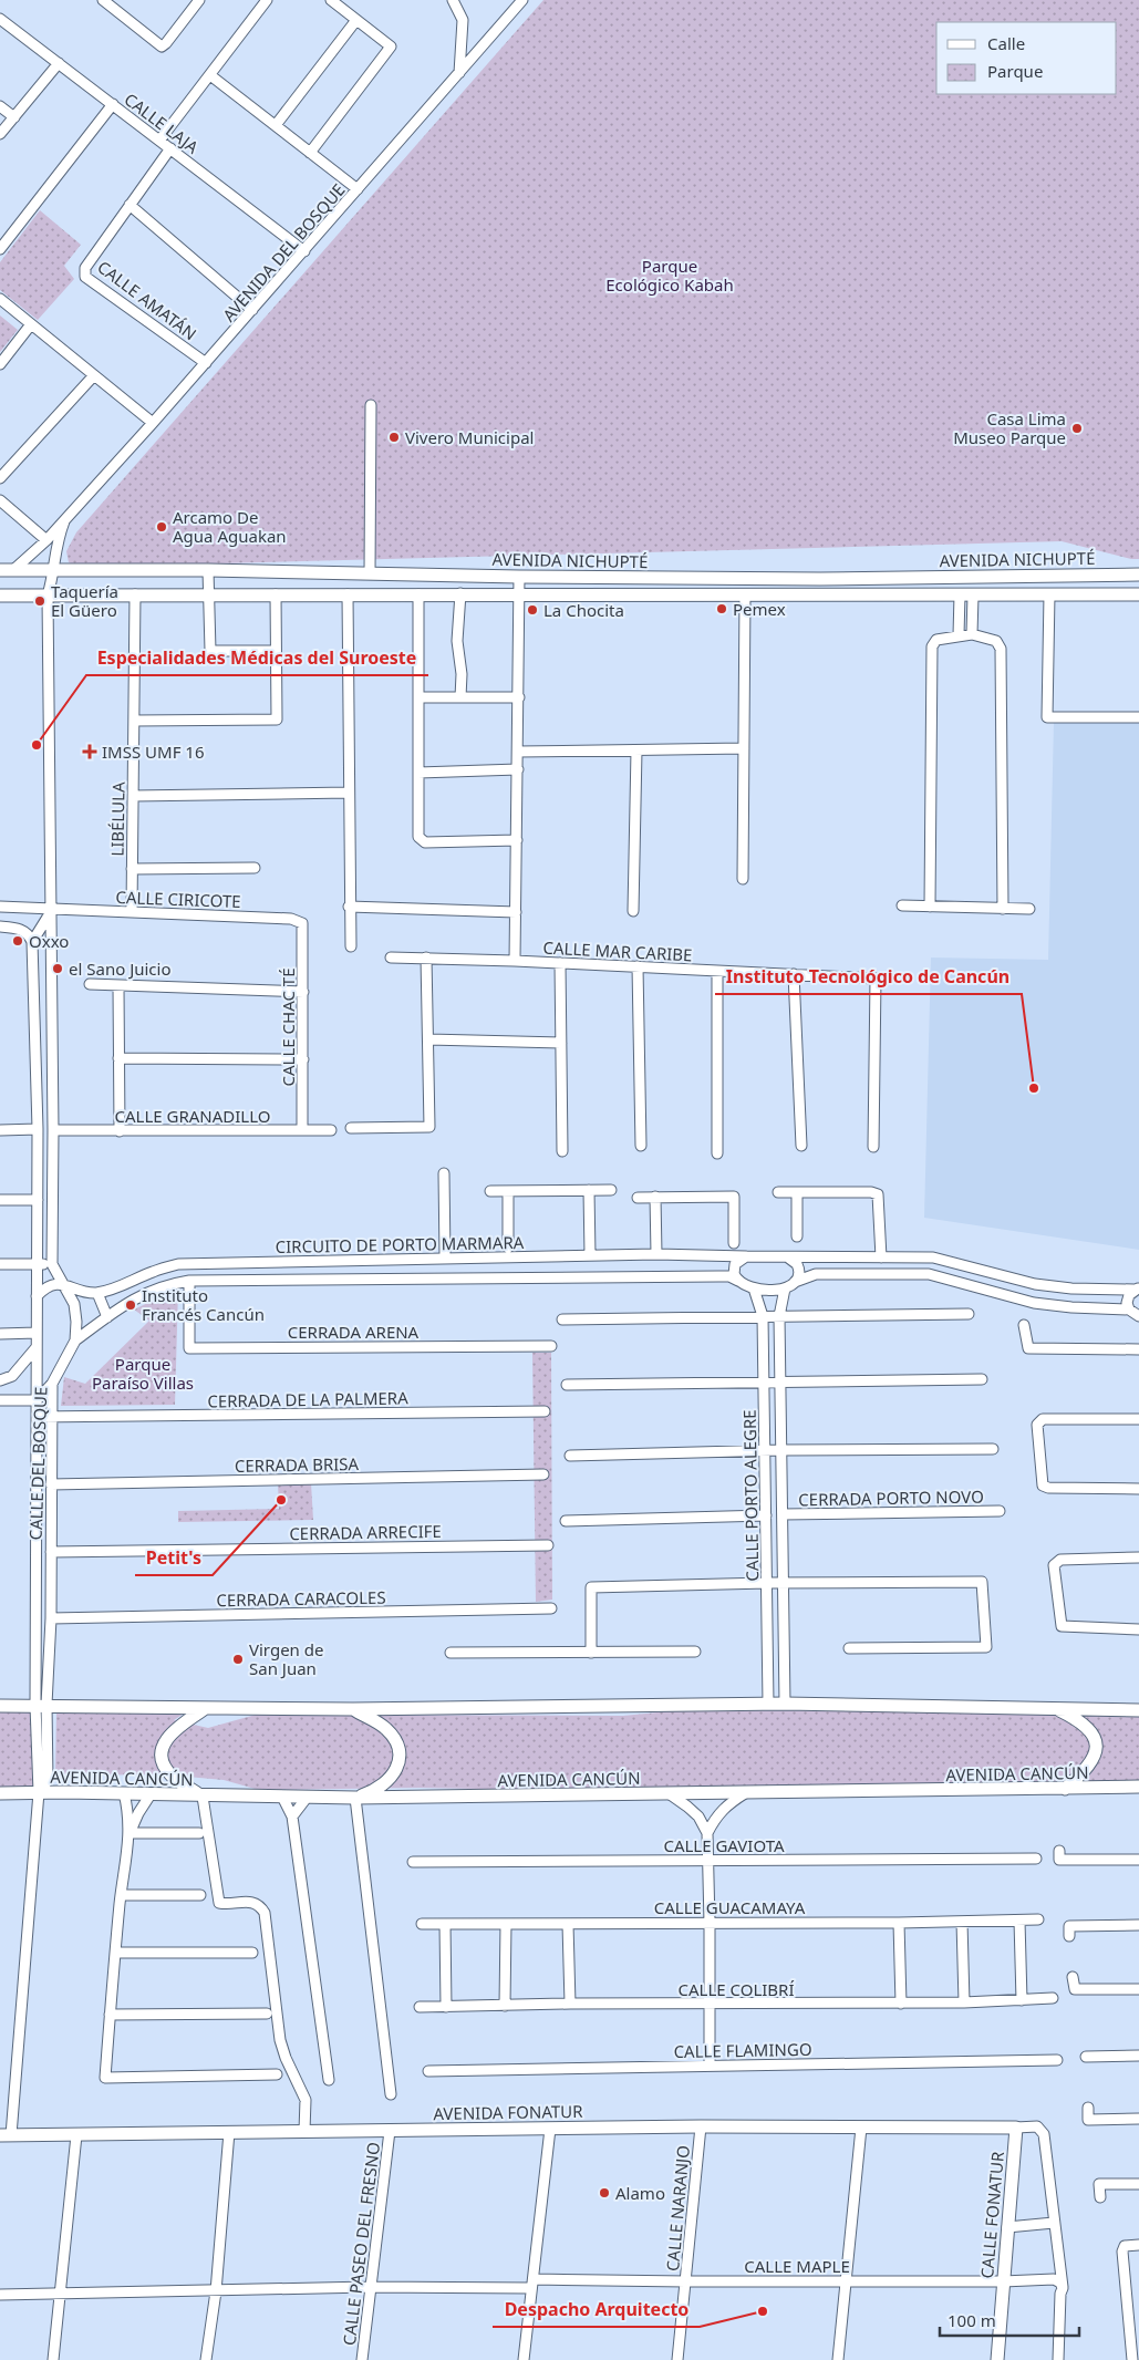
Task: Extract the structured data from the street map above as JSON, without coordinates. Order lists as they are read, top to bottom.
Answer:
{
  "streets": {
    "main road": [
      "AVENIDA NICHUPTÉ",
      "AVENIDA CANCÚN",
      "AVENIDA FONATUR",
      "CALLE FONATUR"
    ],
    "street": [
      "CALLE LAJA",
      "AVENIDA DEL BOSQUE",
      "CALLE AMATÁN",
      "LIBÉLULA",
      "CALLE CIRICOTE",
      "CALLE MAR CARIBE",
      "CALLE CHAC TÉ",
      "CALLE GRANADILLO",
      "CIRCUITO DE PORTO MARMARA",
      "CERRADA ARENA",
      "CERRADA DE LA PALMERA",
      "CALLE DEL BOSQUE",
      "CERRADA BRISA",
      "CALLE PORTO ALEGRE",
      "CERRADA PORTO NOVO",
      "CERRADA ARRECIFE",
      "CERRADA CARACOLES",
      "CALLE GAVIOTA",
      "CALLE GUACAMAYA",
      "CALLE COLIBRÍ",
      "CALLE FLAMINGO",
      "CALLE NARANJO",
      "CALLE PASEO DEL FRESNO",
      "CALLE MAPLE"
    ]
  },
  "crossings": [
    ["CALLE LAJA", "AVENIDA DEL BOSQUE"],
    ["CALLE LAJA", "CALLE AMATÁN"],
    ["AVENIDA DEL BOSQUE", "CALLE AMATÁN"],
    ["AVENIDA DEL BOSQUE", "AVENIDA NICHUPTÉ"],
    ["AVENIDA DEL BOSQUE", "CALLE CIRICOTE"],
    ["AVENIDA DEL BOSQUE", "CALLE DEL BOSQUE"],
    ["AVENIDA NICHUPTÉ", "LIBÉLULA"],
    ["LIBÉLULA", "CALLE CIRICOTE"],
    ["CALLE CIRICOTE", "CALLE CHAC TÉ"],
    ["CALLE CIRICOTE", "CALLE DEL BOSQUE"],
    ["CALLE CHAC TÉ", "CALLE GRANADILLO"],
    ["CALLE GRANADILLO", "CALLE DEL BOSQUE"],
    ["CIRCUITO DE PORTO MARMARA", "CERRADA ARENA"],
    ["CIRCUITO DE PORTO MARMARA", "CALLE DEL BOSQUE"],
    ["CIRCUITO DE PORTO MARMARA", "CALLE PORTO ALEGRE"],
    ["CERRADA DE LA PALMERA", "CALLE DEL BOSQUE"],
    ["CALLE DEL BOSQUE", "CERRADA BRISA"],
    ["CALLE DEL BOSQUE", "CERRADA ARRECIFE"],
    ["CALLE DEL BOSQUE", "CERRADA CARACOLES"],
    ["CALLE DEL BOSQUE", "AVENIDA CANCÚN"],
    ["CALLE DEL BOSQUE", "AVENIDA FONATUR"],
    ["CALLE PORTO ALEGRE", "CERRADA PORTO NOVO"],
    ["AVENIDA FONATUR", "CALLE NARANJO"],
    ["AVENIDA FONATUR", "CALLE FONATUR"],
    ["AVENIDA FONATUR", "CALLE PASEO DEL FRESNO"],
    ["CALLE NARANJO", "CALLE MAPLE"],
    ["CALLE FONATUR", "CALLE MAPLE"],
    ["CALLE PASEO DEL FRESNO", "CALLE MAPLE"]
  ],
  "parks": ["Parque Ecológico Kabah", "Parque Paraíso Villas"],
  "places": {
    "other": [
      "Casa Lima Museo Parque",
      "Vivero Municipal",
      "Arcamo De Agua Aguakan",
      "Taquería El Güero",
      "Pemex",
      "La Chocita",
      "Especialidades Médicas del Suroeste",
      "Oxxo",
      "el Sano Juicio",
      "Instituto Tecnológico de Cancún",
      "Instituto Francés Cancún",
      "Petit's",
      "Virgen de San Juan",
      "Alamo",
      "Despacho Arquitecto"
    ],
    "health": ["IMSS UMF 16"]
  },
  "legend": ["Calle", "Parque"],
  "scale_bar": "100 m"
}
